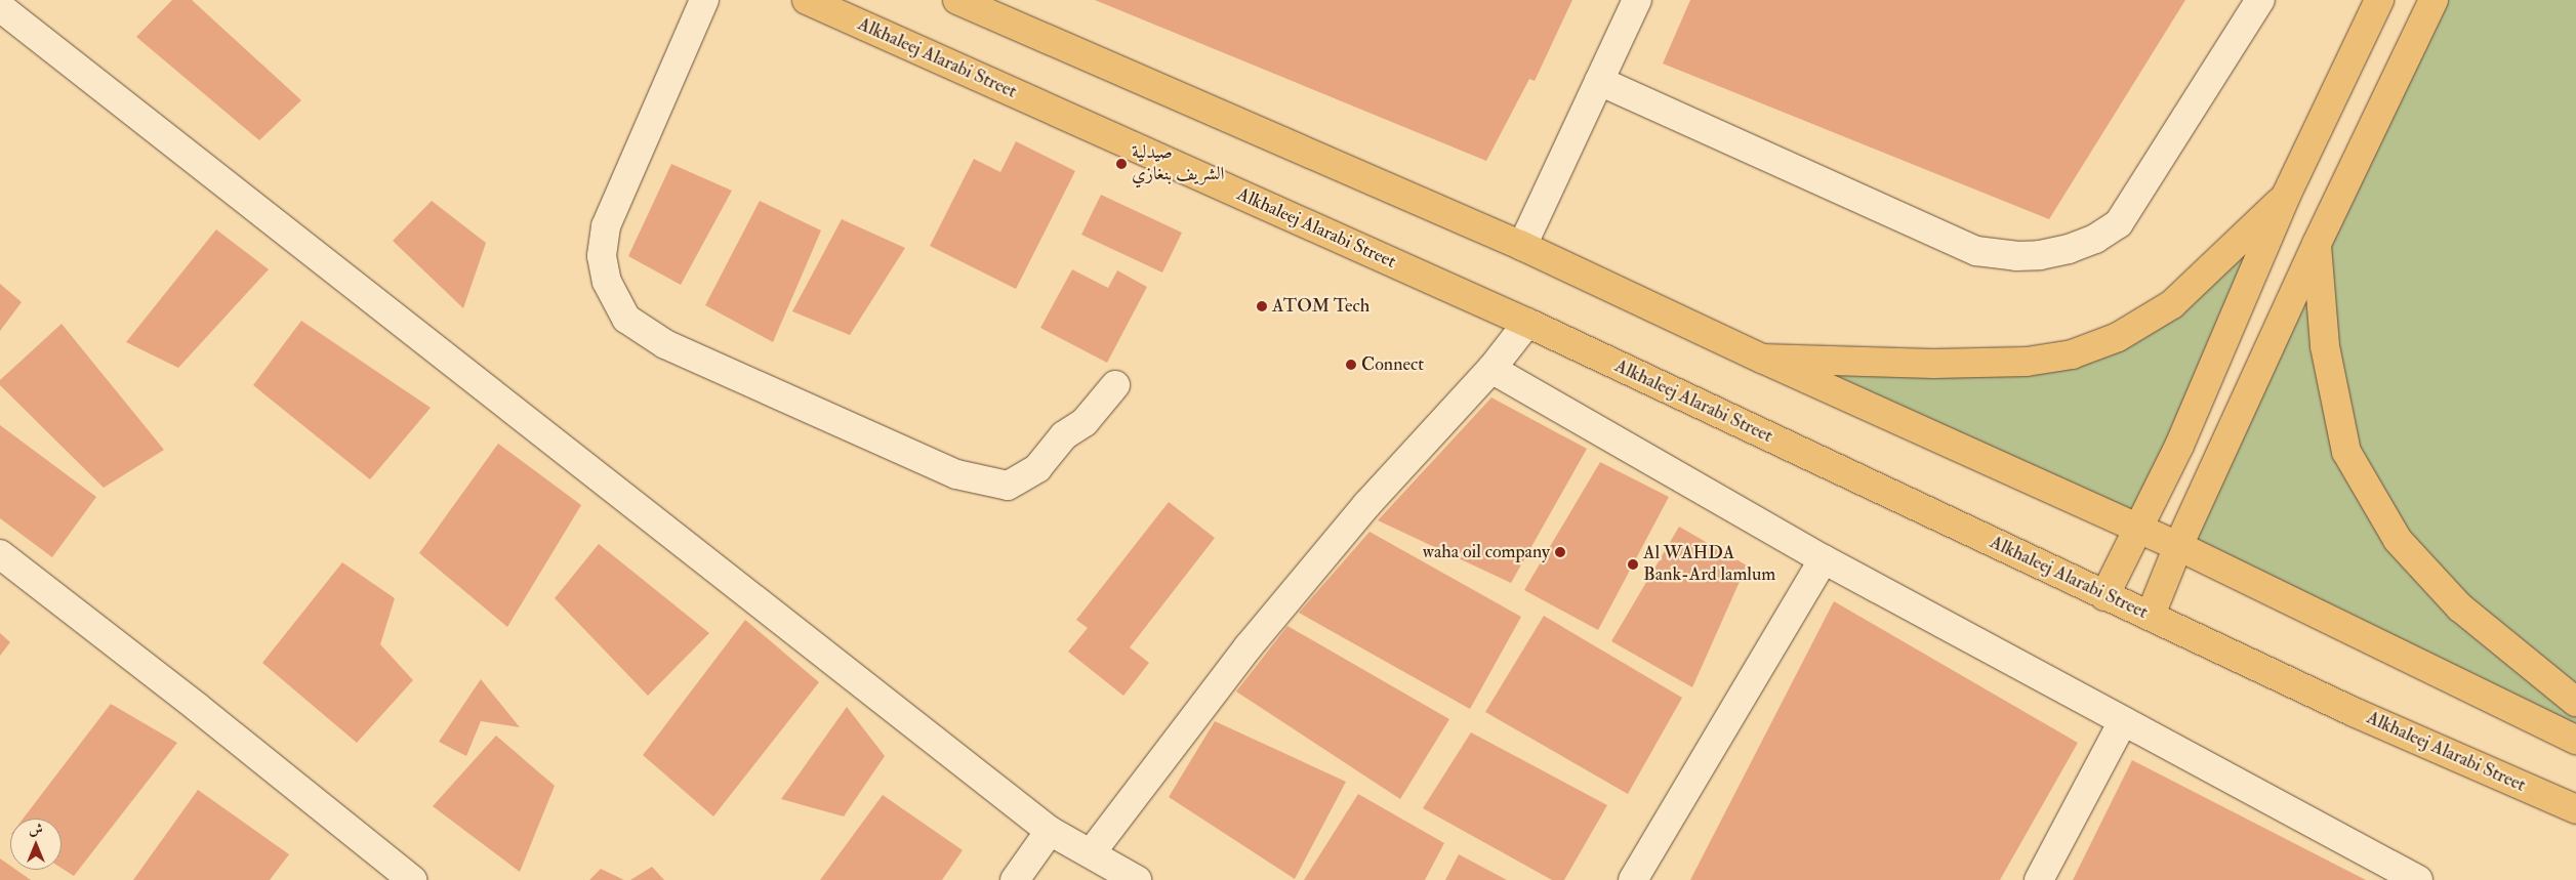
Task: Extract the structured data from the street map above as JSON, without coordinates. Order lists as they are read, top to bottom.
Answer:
{
  "streets": {
    "main road": ["Alkhaleej Alarabi Street"]
  },
  "places": [
    "صيدلية الشريف بنغازي",
    "ATOM Tech",
    "Connect",
    "waha oil company",
    "Al WAHDA Bank-Ard lamlum"
  ],
  "north": "top"
}
